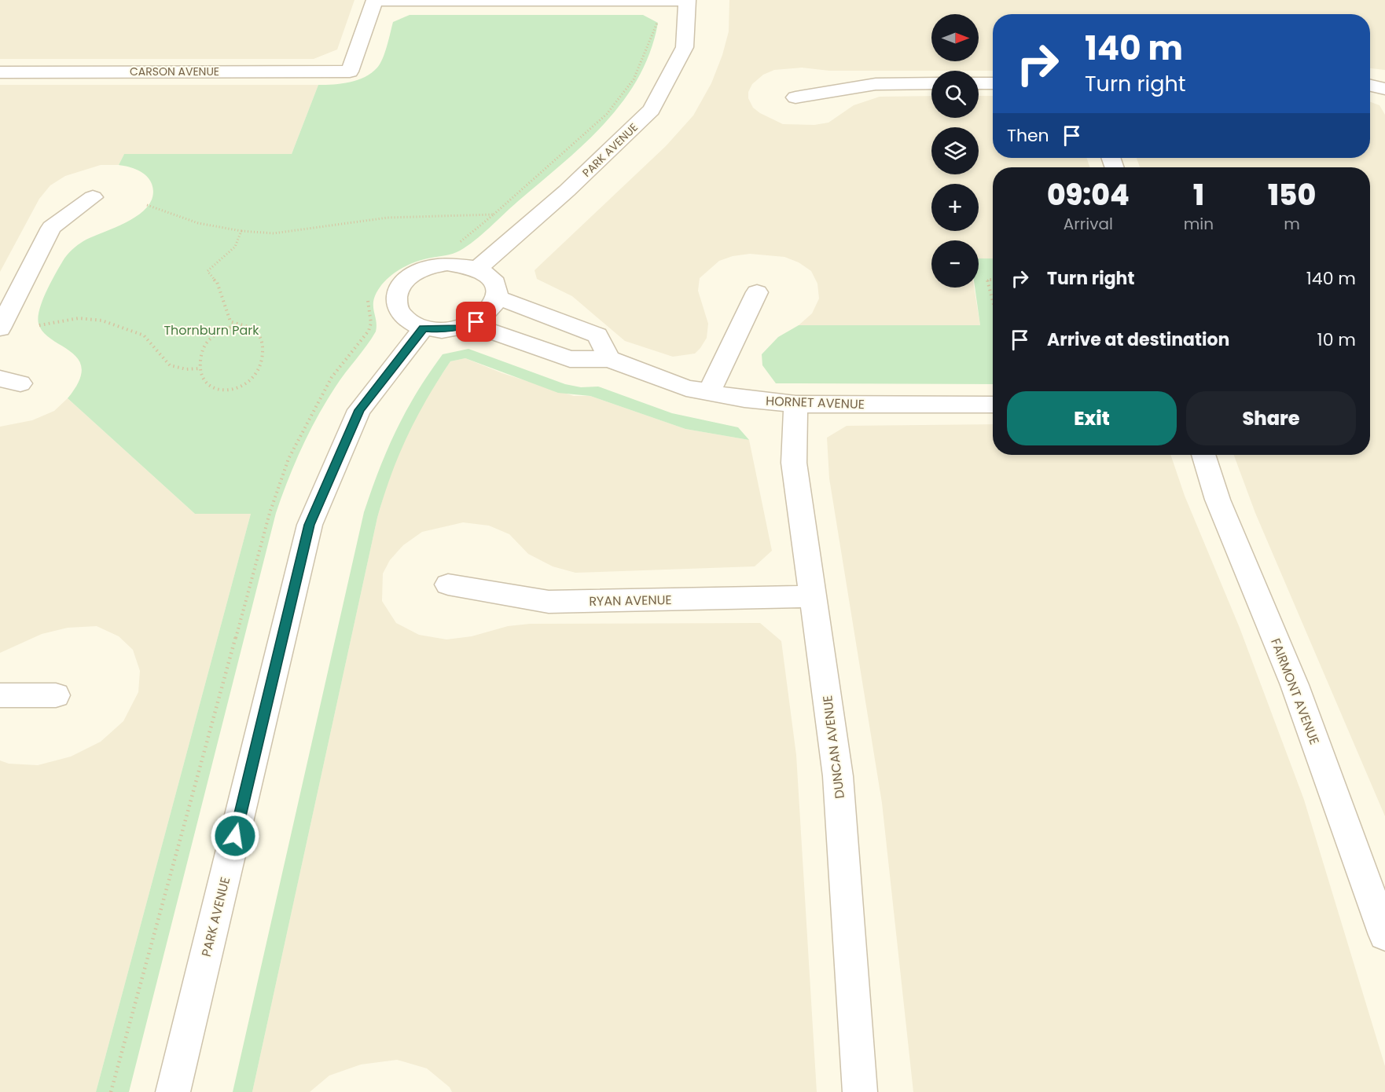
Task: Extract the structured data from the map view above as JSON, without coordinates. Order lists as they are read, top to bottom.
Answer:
{
  "streets": {
    "street": [
      "CARSON AVENUE",
      "PARK AVENUE",
      "HORNET AVENUE",
      "RYAN AVENUE",
      "FAIRMONT AVENUE",
      "DUNCAN AVENUE"
    ]
  },
  "crossings": [
    ["PARK AVENUE", "HORNET AVENUE"],
    ["HORNET AVENUE", "DUNCAN AVENUE"],
    ["RYAN AVENUE", "DUNCAN AVENUE"]
  ],
  "parks": ["Thornburn Park"],
  "north": "right",
  "page": {
    "map_buttons": ["+", "−"],
    "turn": ["140 m", "Turn right"],
    "then": "Then",
    "eta": [
      "09:04",
      "Arrival",
      "1",
      "min",
      "150",
      "m"
    ],
    "list": [
      {
        "name": "Turn right",
        "value": "140 m"
      },
      {
        "name": "Arrive at destination",
        "value": "10 m"
      }
    ],
    "buttons": ["Exit", "Share"]
  }
}
